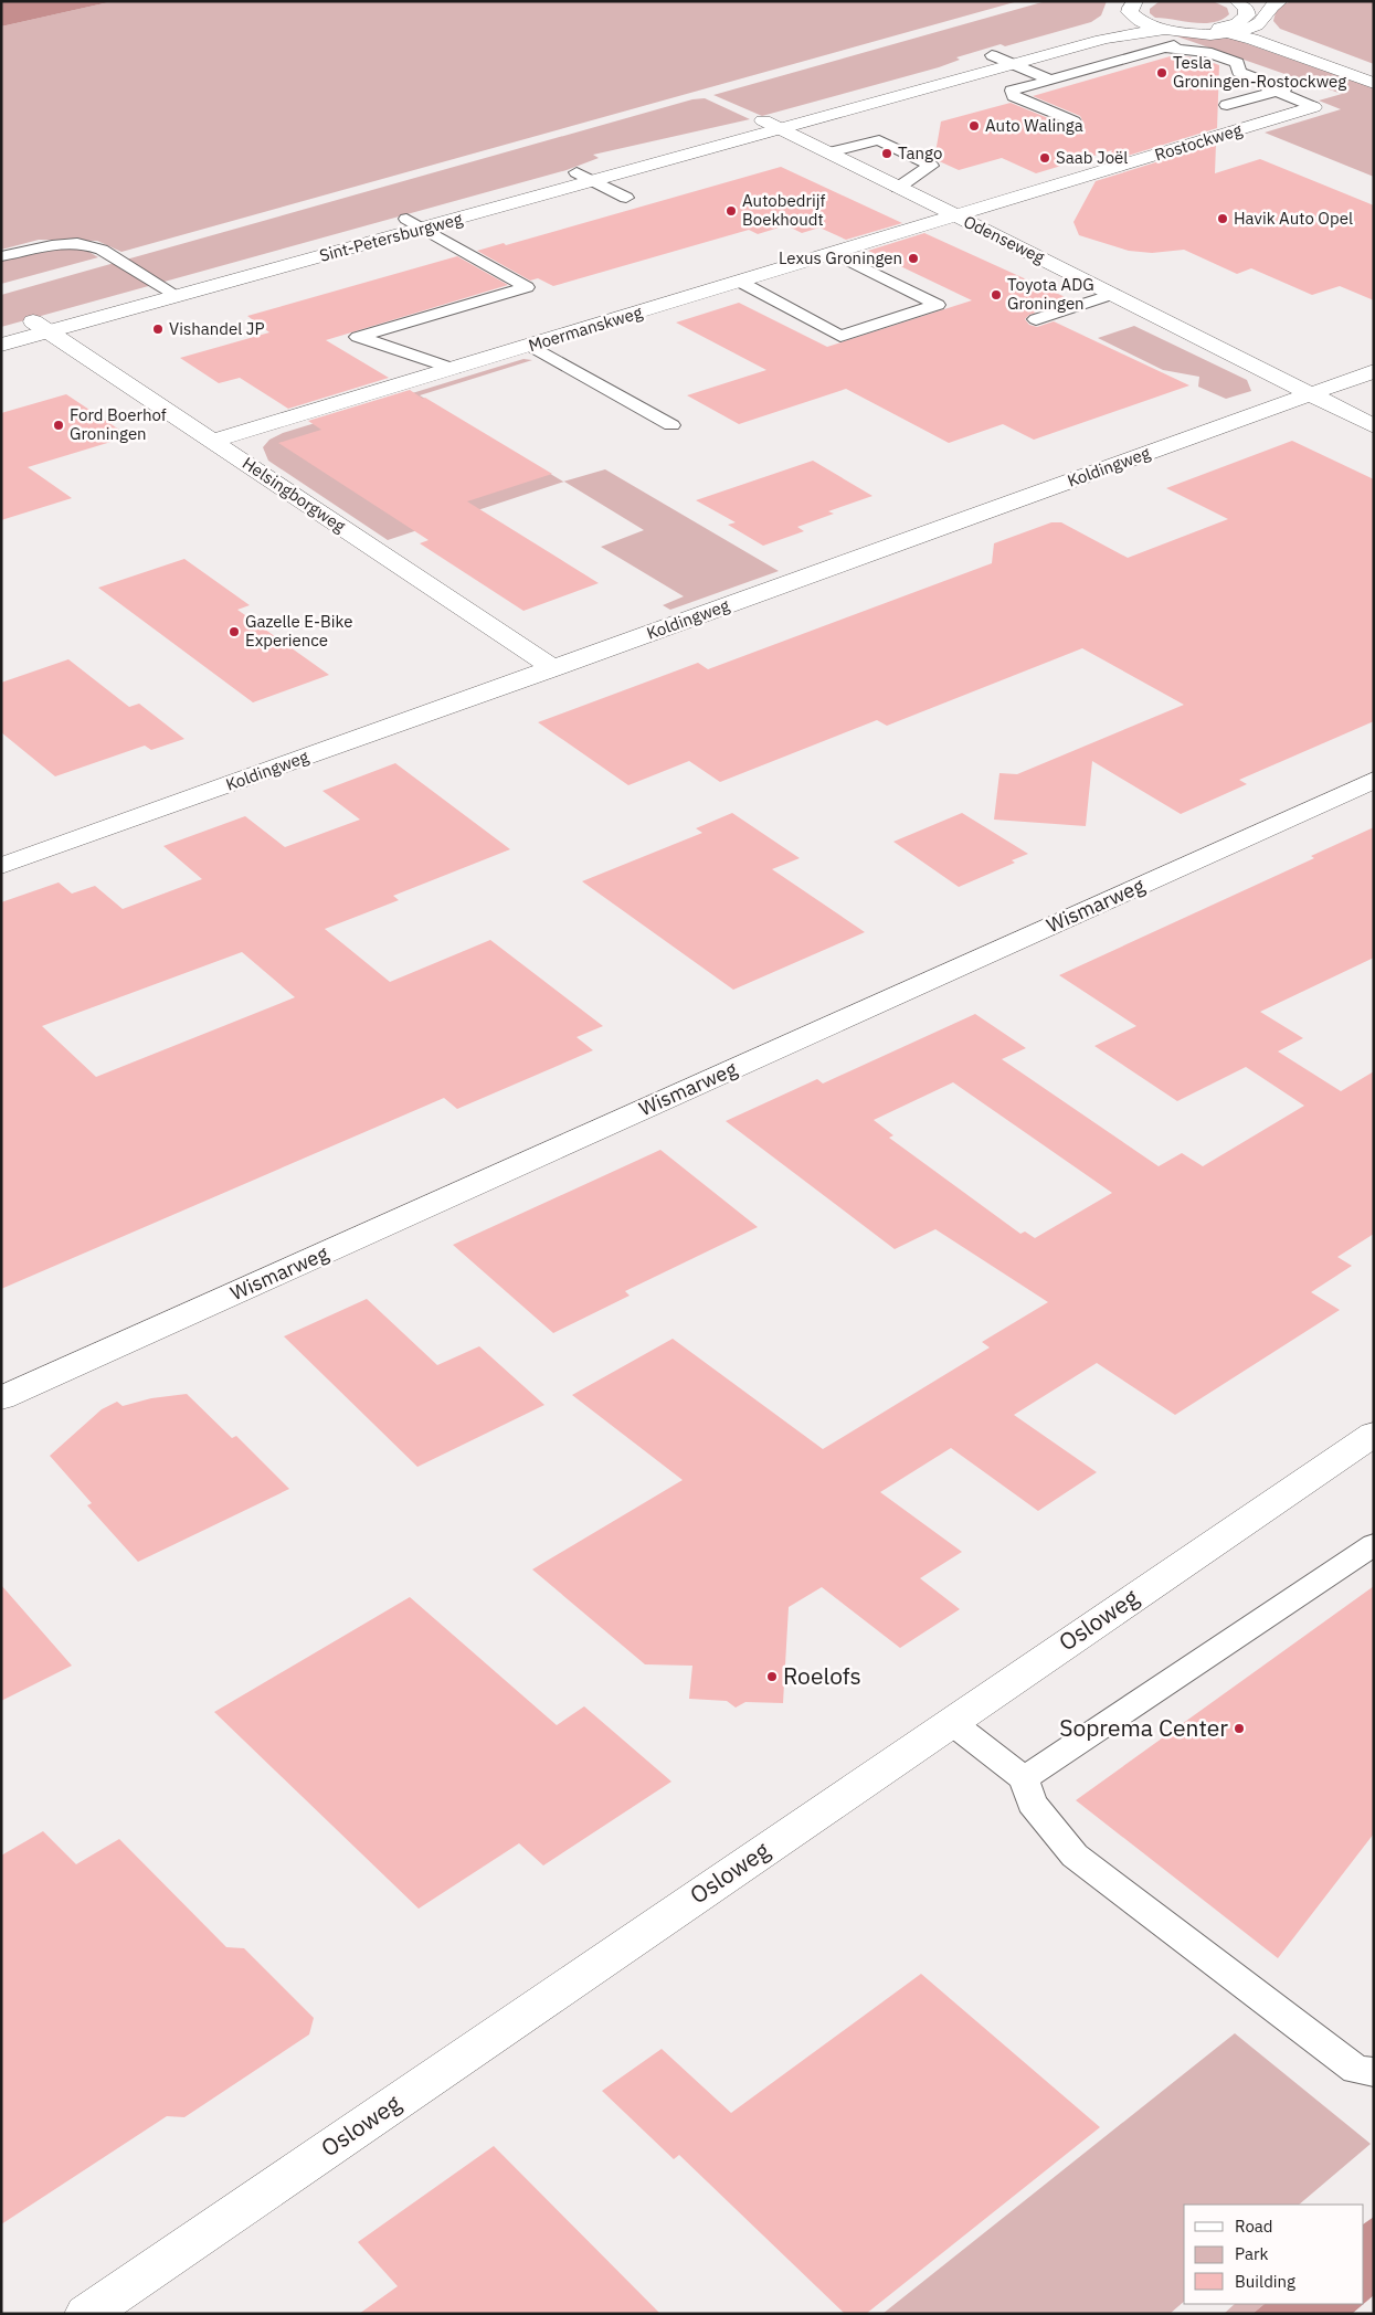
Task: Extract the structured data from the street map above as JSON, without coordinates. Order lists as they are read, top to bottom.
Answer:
{
  "streets": {
    "main road": [
      "Rostockweg",
      "Sint-Petersburgweg",
      "Odenseweg",
      "Moermanskweg",
      "Koldingweg",
      "Helsingborgweg",
      "Wismarweg",
      "Osloweg"
    ]
  },
  "crossings": [
    ["Rostockweg", "Odenseweg"],
    ["Rostockweg", "Moermanskweg"],
    ["Sint-Petersburgweg", "Odenseweg"],
    ["Sint-Petersburgweg", "Helsingborgweg"],
    ["Odenseweg", "Moermanskweg"],
    ["Odenseweg", "Koldingweg"],
    ["Moermanskweg", "Helsingborgweg"],
    ["Koldingweg", "Helsingborgweg"]
  ],
  "places": [
    "Tesla Groningen-Rostockweg",
    "Auto Walinga",
    "Tango",
    "Saab Joël",
    "Autobedrijf Boekhoudt",
    "Havik Auto Opel",
    "Lexus Groningen",
    "Toyota ADG Groningen",
    "Vishandel JP",
    "Ford Boerhof Groningen",
    "Gazelle E-Bike Experience",
    "Roelofs",
    "Soprema Center"
  ],
  "legend": ["Road", "Park", "Building"]
}
